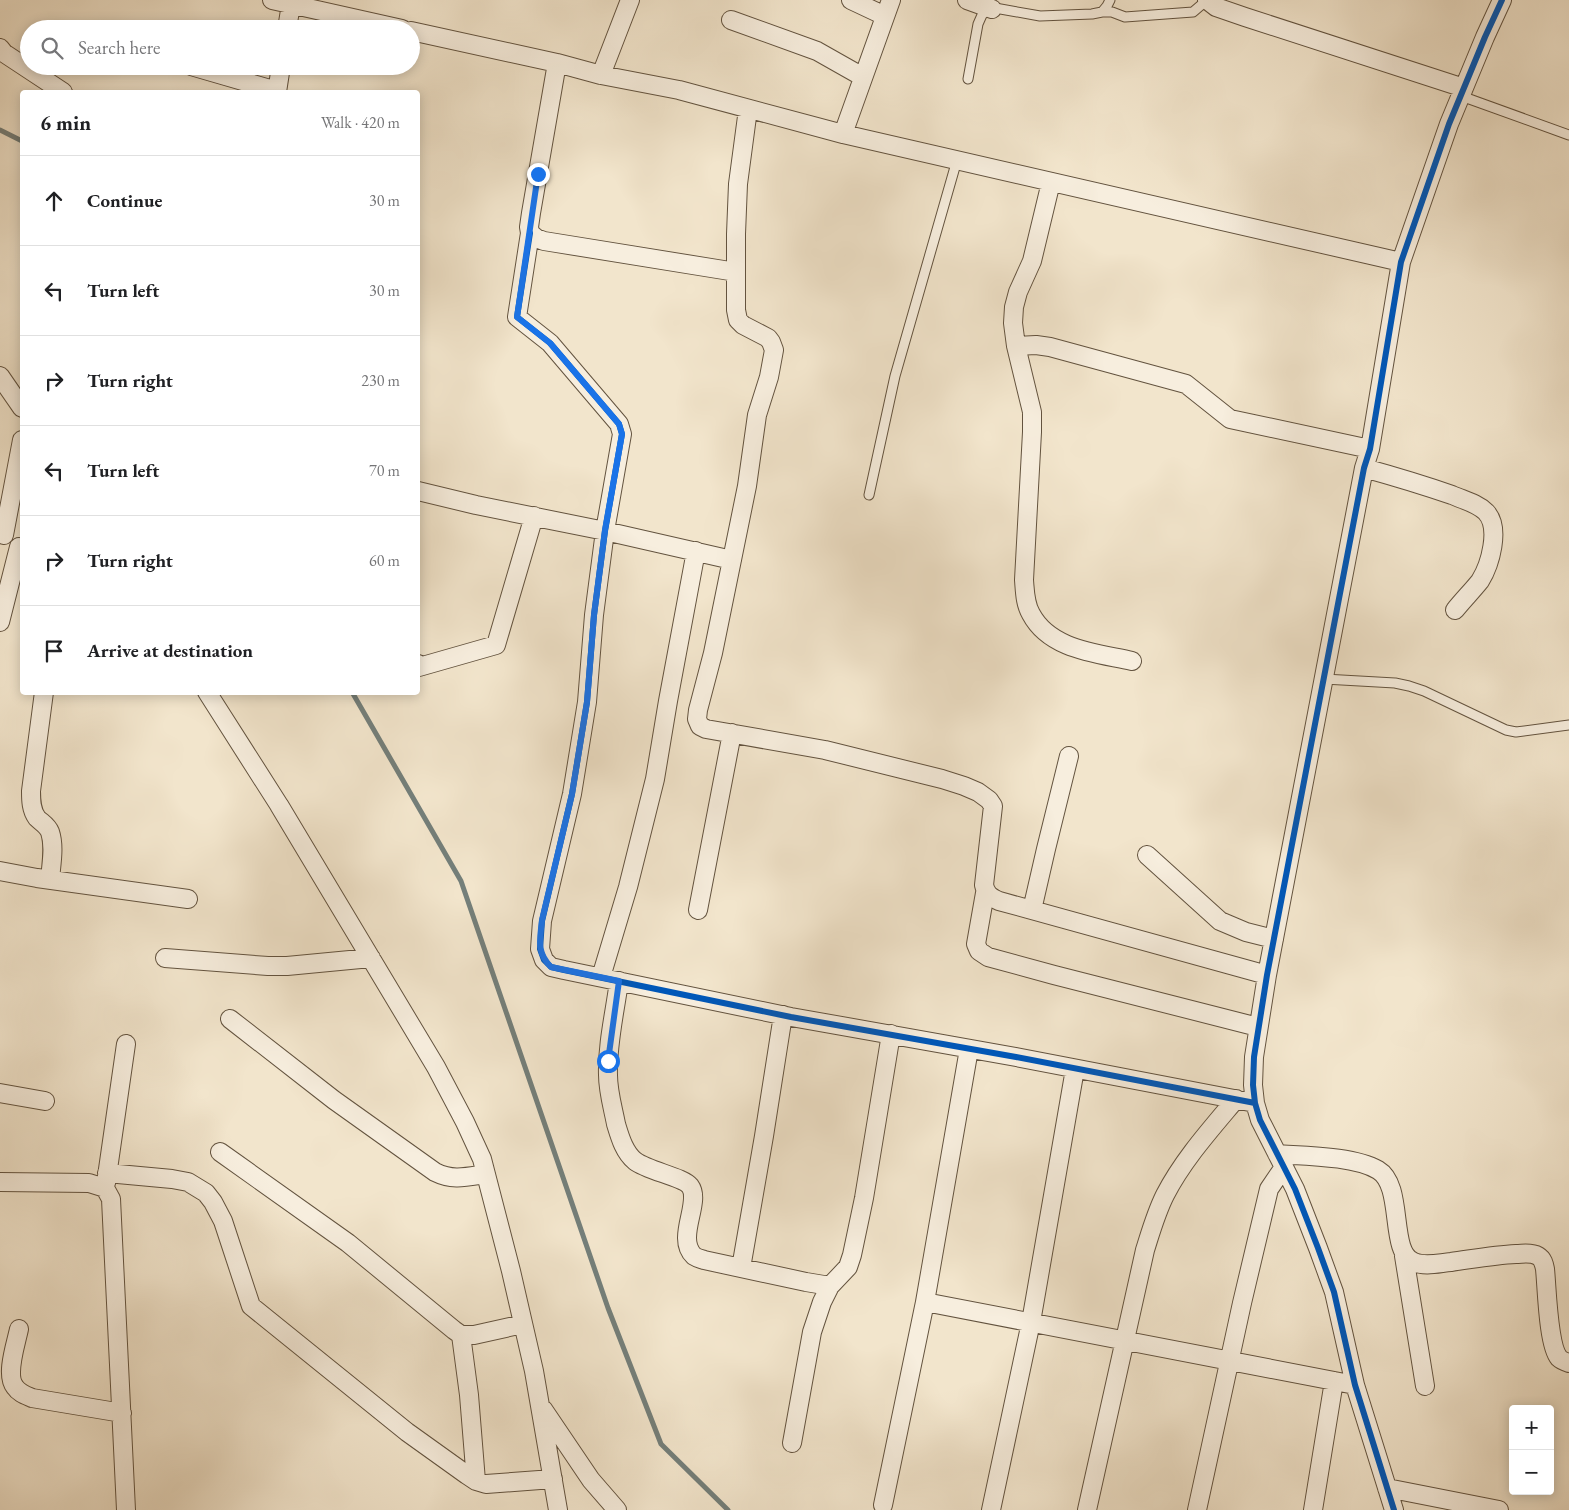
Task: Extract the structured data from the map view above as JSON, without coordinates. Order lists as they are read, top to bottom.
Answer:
{
  "page": {
    "search": "Search here",
    "heading": ["6 min", "Walk · 420 m"],
    "list": [
      ["Continue", "30 m"],
      ["Turn left", "30 m"],
      ["Turn right", "230 m"],
      ["Turn left", "70 m"],
      ["Turn right", "60 m"],
      "Arrive at destination"
    ],
    "map_buttons": ["+", "−"]
  }
}
